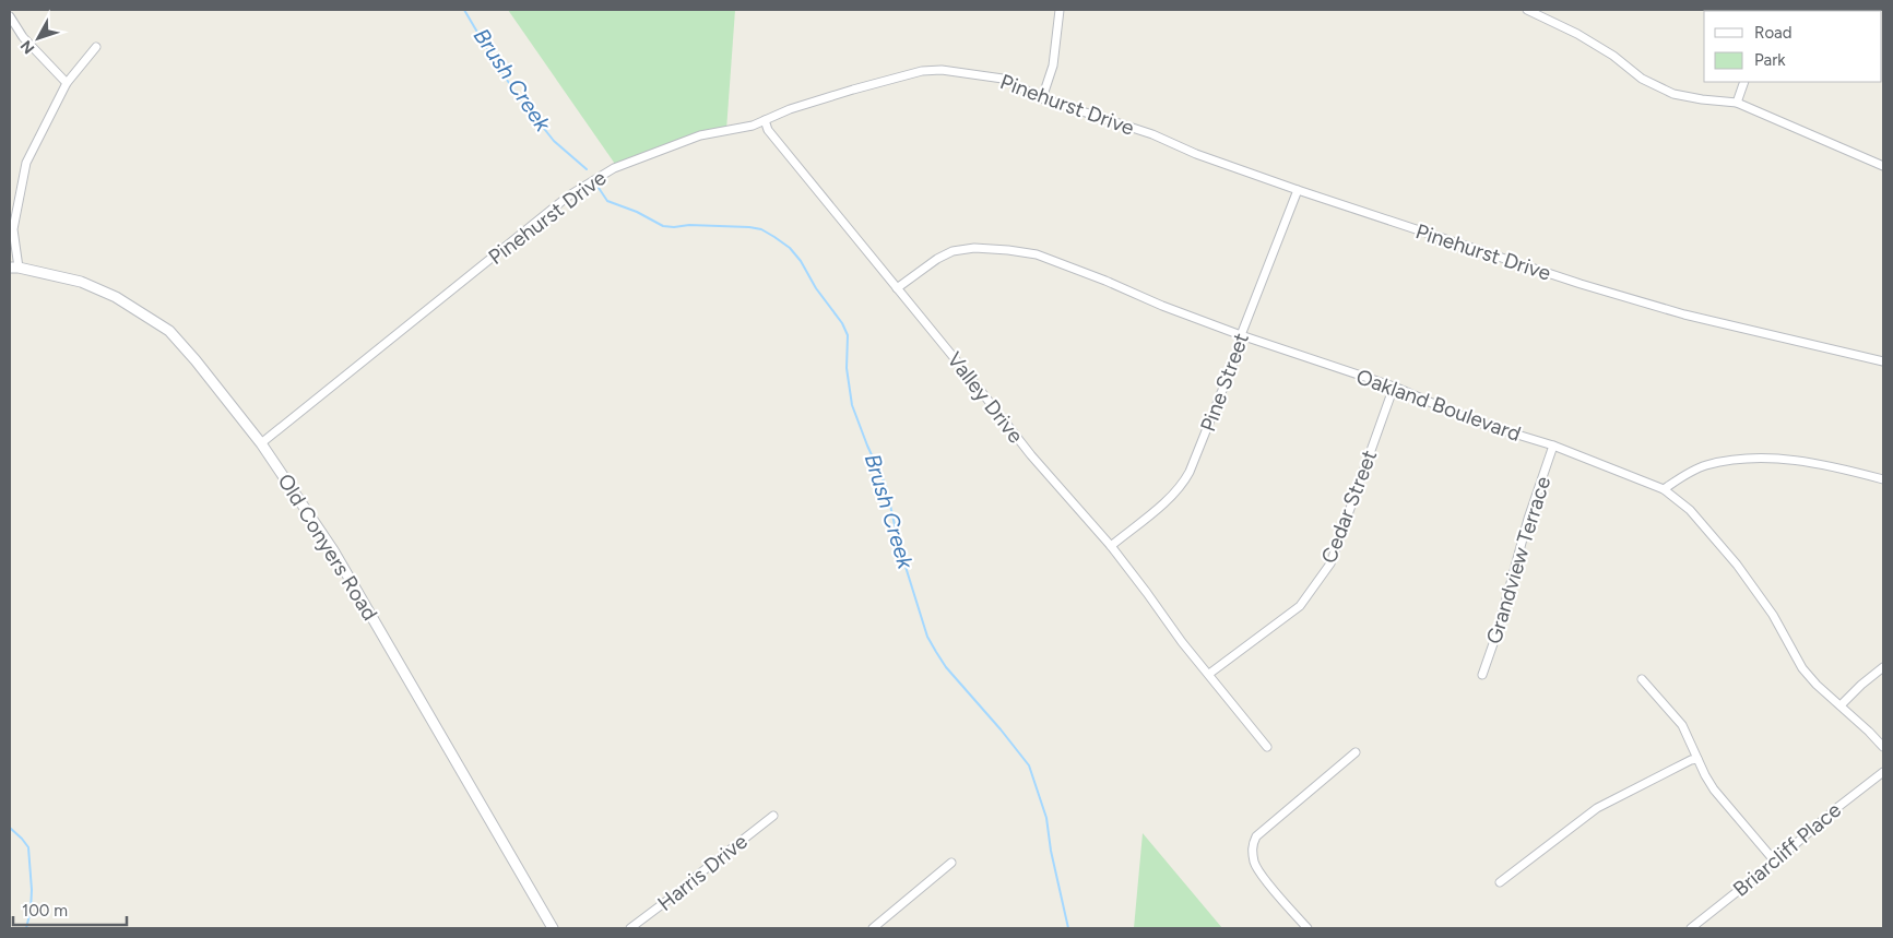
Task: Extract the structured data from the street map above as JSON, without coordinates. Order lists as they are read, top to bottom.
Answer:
{
  "streets": {
    "street": [
      "Pinehurst Drive",
      "Pine Street",
      "Valley Drive",
      "Oakland Boulevard",
      "Cedar Street",
      "Old Conyers Road",
      "Grandview Terrace",
      "Briarcliff Place",
      "Harris Drive"
    ]
  },
  "crossings": [
    ["Pinehurst Drive", "Pine Street"],
    ["Pinehurst Drive", "Valley Drive"],
    ["Pinehurst Drive", "Old Conyers Road"],
    ["Pine Street", "Valley Drive"],
    ["Pine Street", "Oakland Boulevard"],
    ["Valley Drive", "Oakland Boulevard"],
    ["Valley Drive", "Cedar Street"],
    ["Oakland Boulevard", "Cedar Street"],
    ["Oakland Boulevard", "Grandview Terrace"]
  ],
  "water": ["Brush Creek"],
  "legend": ["Road", "Park"],
  "scale_bar": "100 m",
  "north": "bottom left"
}
